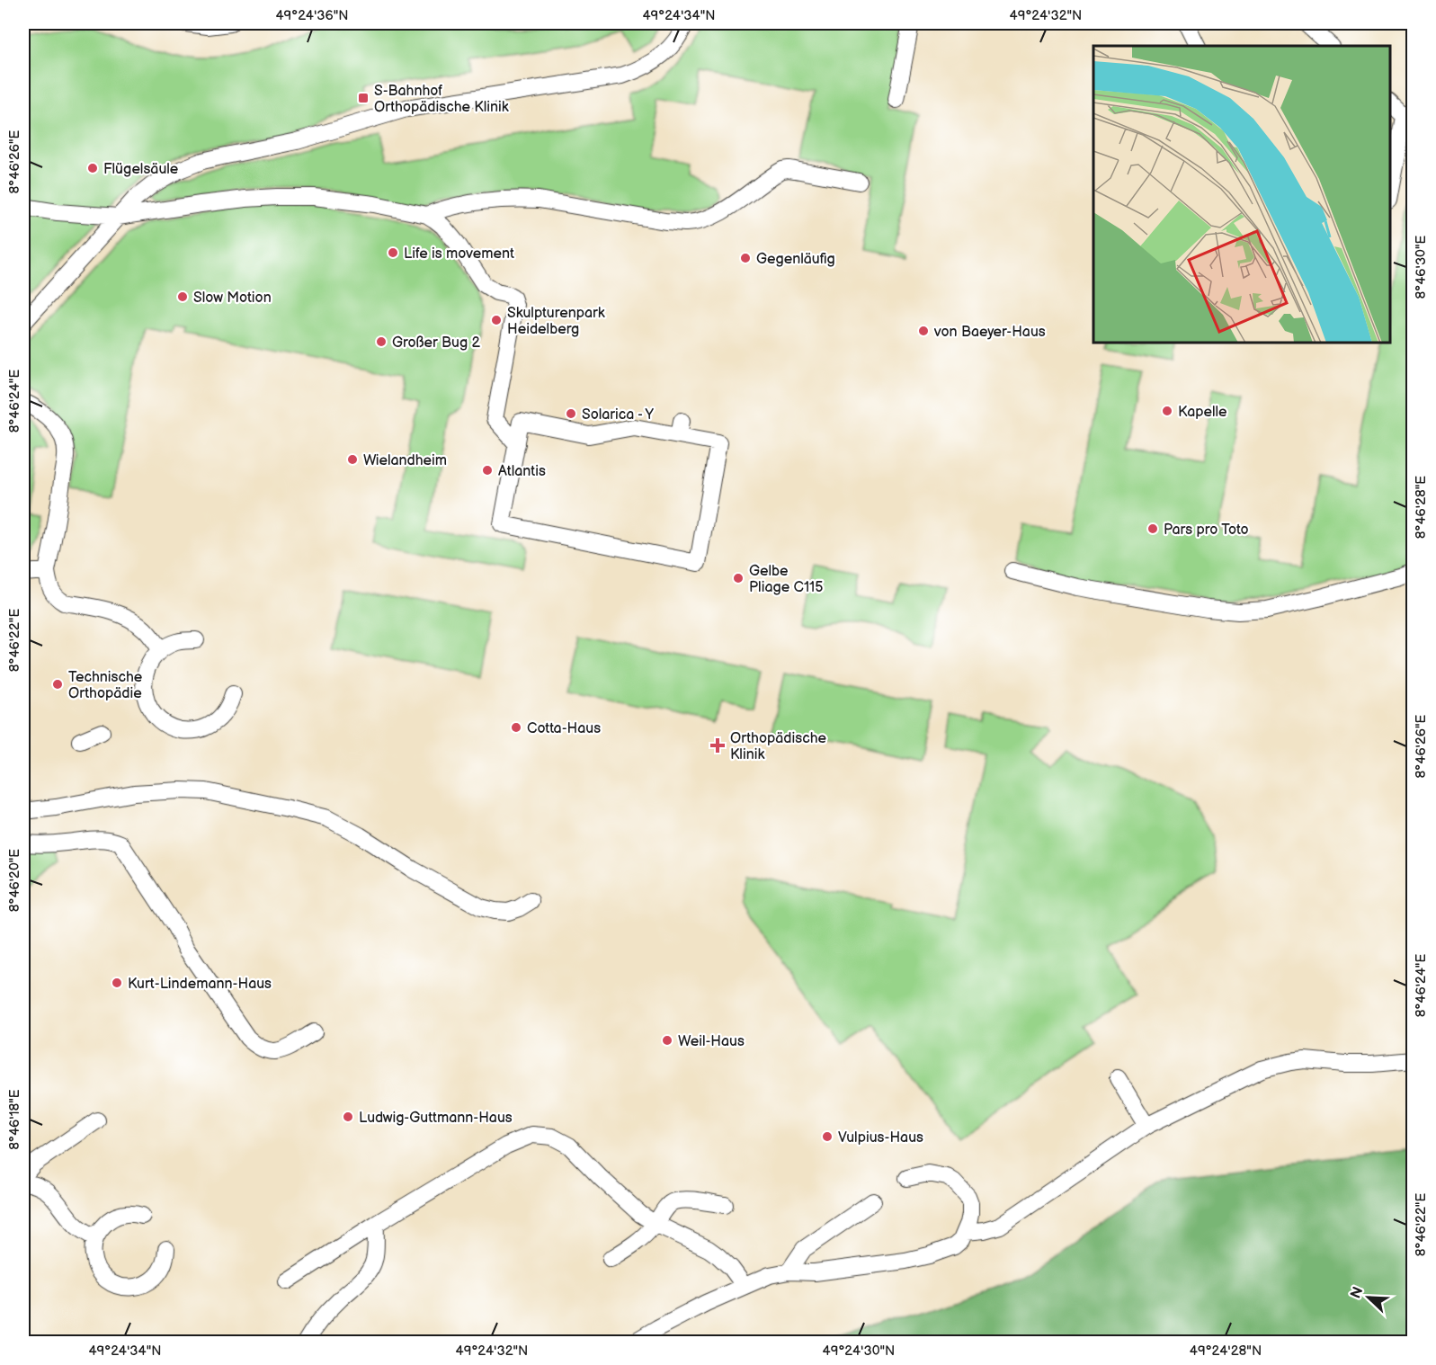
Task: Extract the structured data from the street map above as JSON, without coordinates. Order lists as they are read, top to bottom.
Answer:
{
  "places": {
    "transit": ["S-Bahnhof Orthopädische Klinik"],
    "other": [
      "Flügelsäule",
      "Life is movement",
      "Gegenläufig",
      "Slow Motion",
      "Skulpturenpark Heidelberg",
      "von Baeyer-Haus",
      "Großer Bug 2",
      "Kapelle",
      "Solarica - Y",
      "Wielandheim",
      "Atlantis",
      "Pars pro Toto",
      "Gelbe Pliage C115",
      "Technische Orthopädie",
      "Cotta-Haus",
      "Kurt-Lindemann-Haus",
      "Weil-Haus",
      "Ludwig-Guttmann-Haus",
      "Vulpius-Haus"
    ],
    "health": ["Orthopädische Klinik"]
  },
  "north": "top left",
  "coordinates": [
    "49°24'36\"N",
    "49°24'34\"N",
    "49°24'32\"N",
    "8°46'26\"E",
    "8°46'30\"E",
    "8°46'24\"E",
    "8°46'28\"E",
    "8°46'22\"E",
    "8°46'20\"E",
    "8°46'18\"E",
    "49°24'30\"N",
    "49°24'28\"N"
  ]
}
